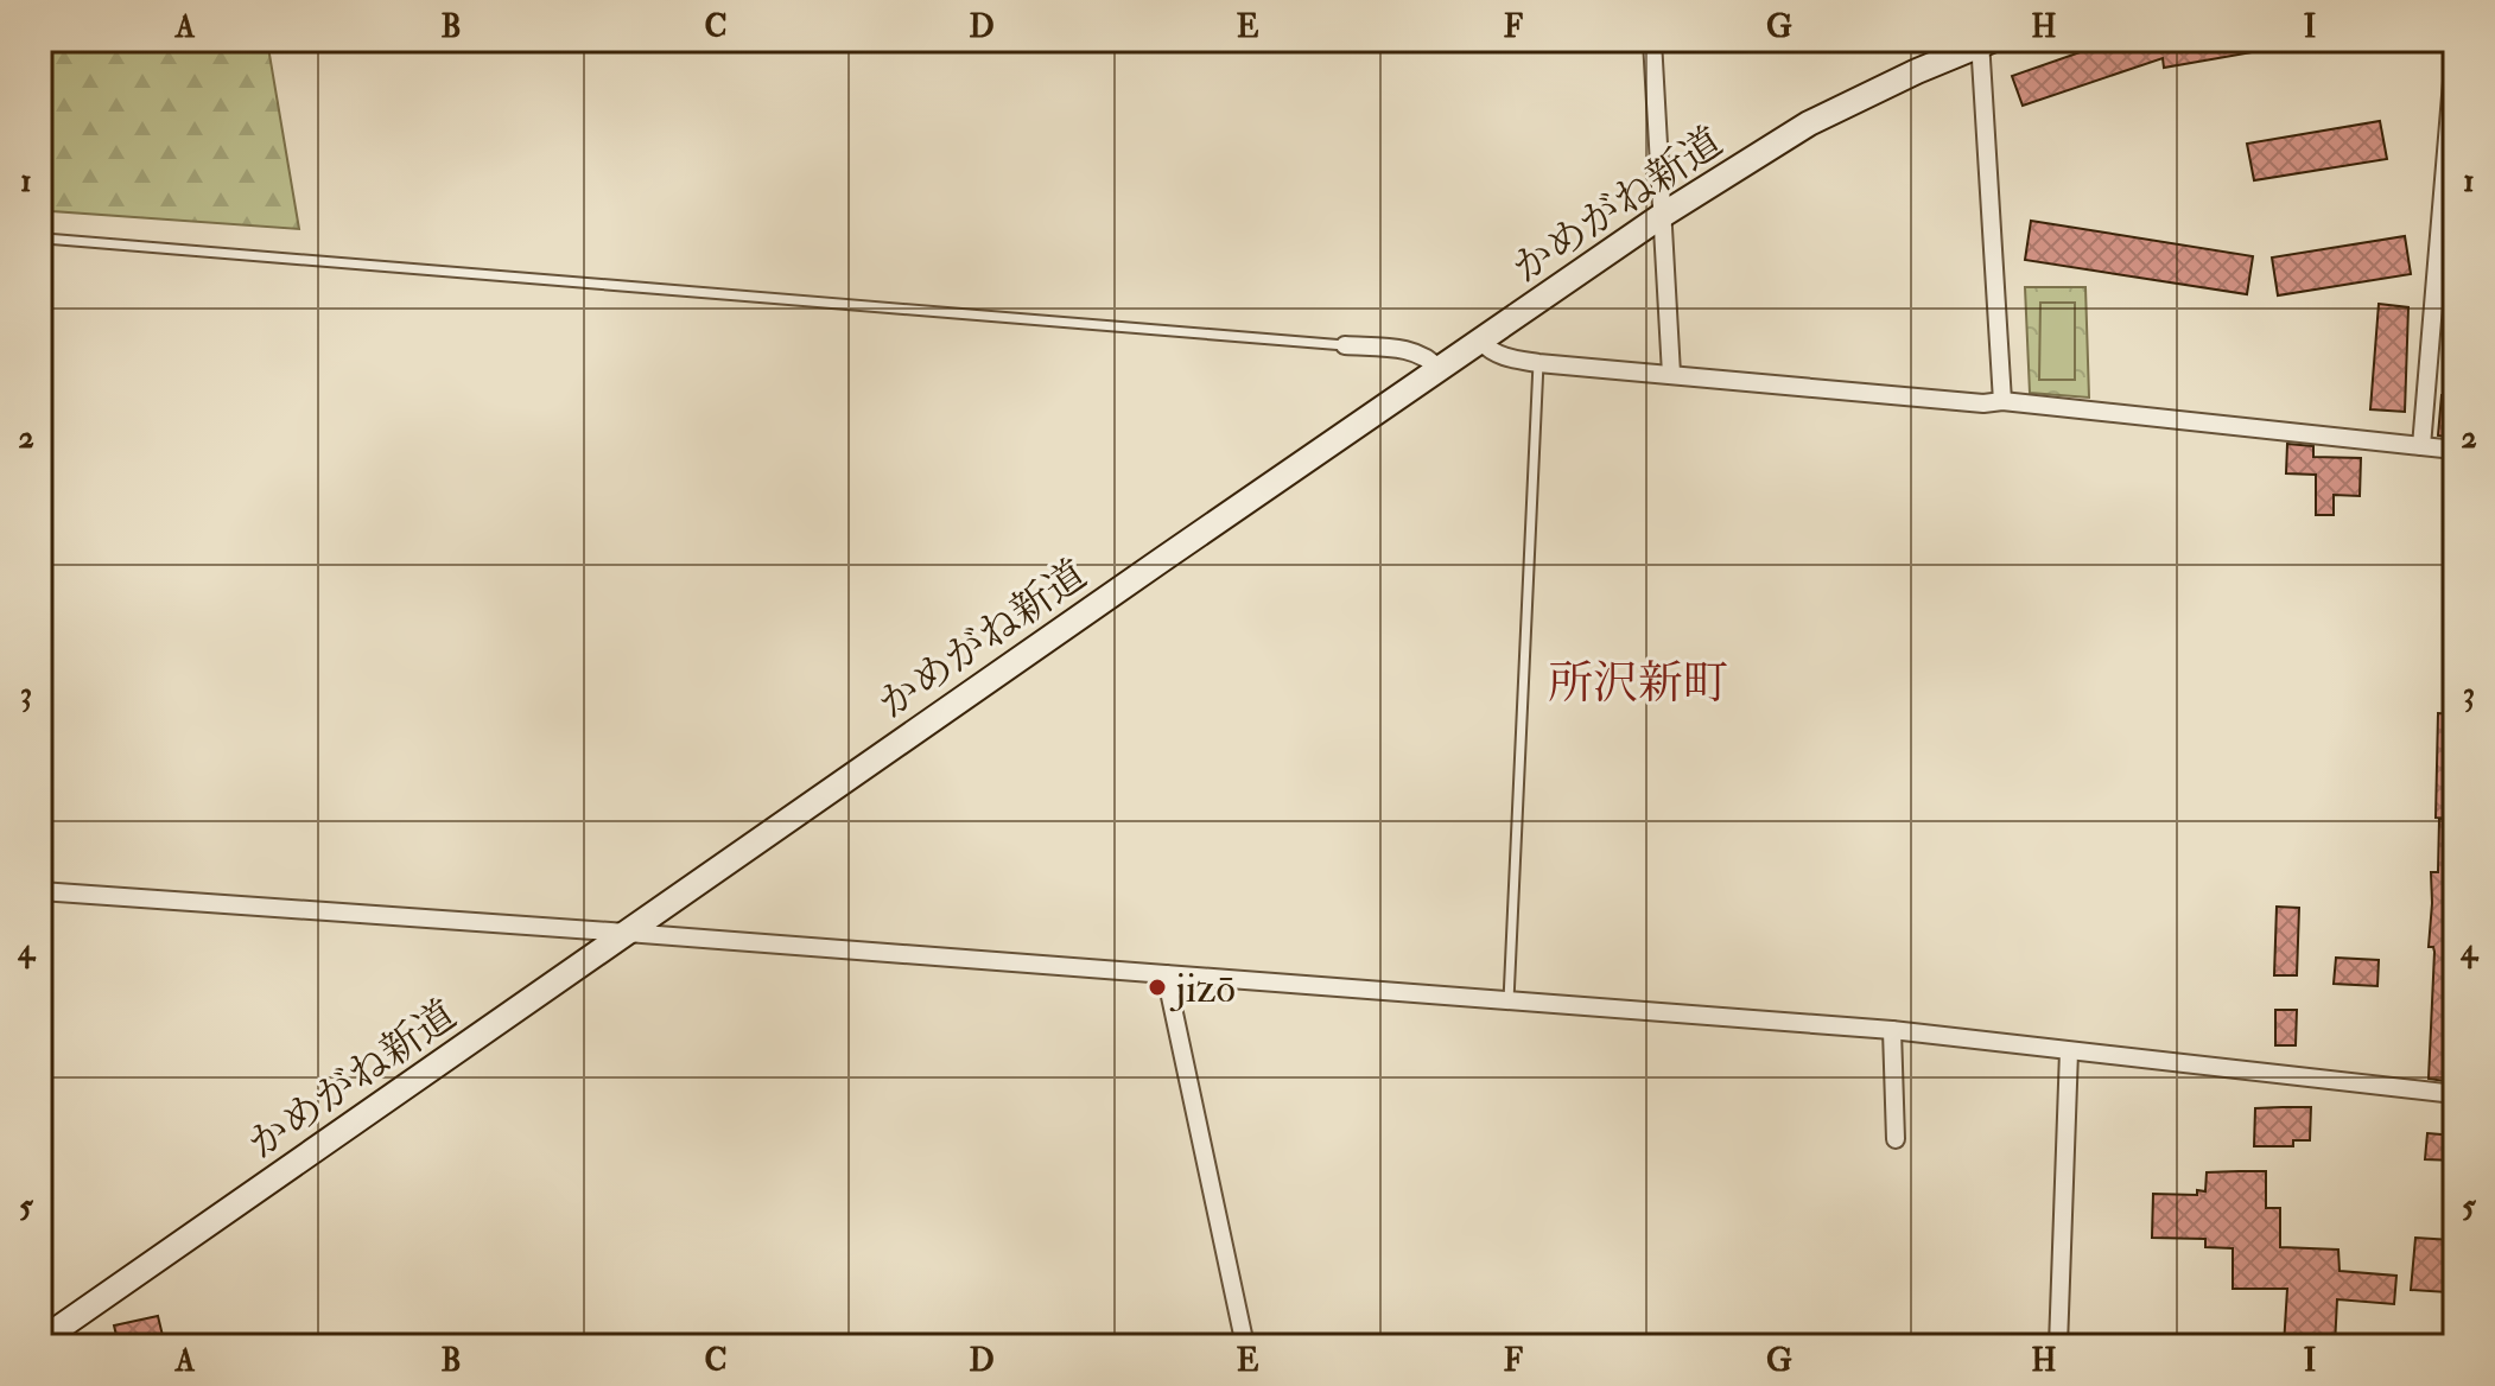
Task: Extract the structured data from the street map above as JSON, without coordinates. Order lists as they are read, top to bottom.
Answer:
{
  "streets": {
    "street": ["かめがね新道"]
  },
  "districts": ["所沢新町"],
  "places": ["jizō"],
  "grid": {
    "columns": [
      "A",
      "B",
      "C",
      "D",
      "E",
      "F",
      "G",
      "H",
      "I"
    ],
    "rows": [
      "1",
      "2",
      "3",
      "4",
      "5"
    ]
  }
}
